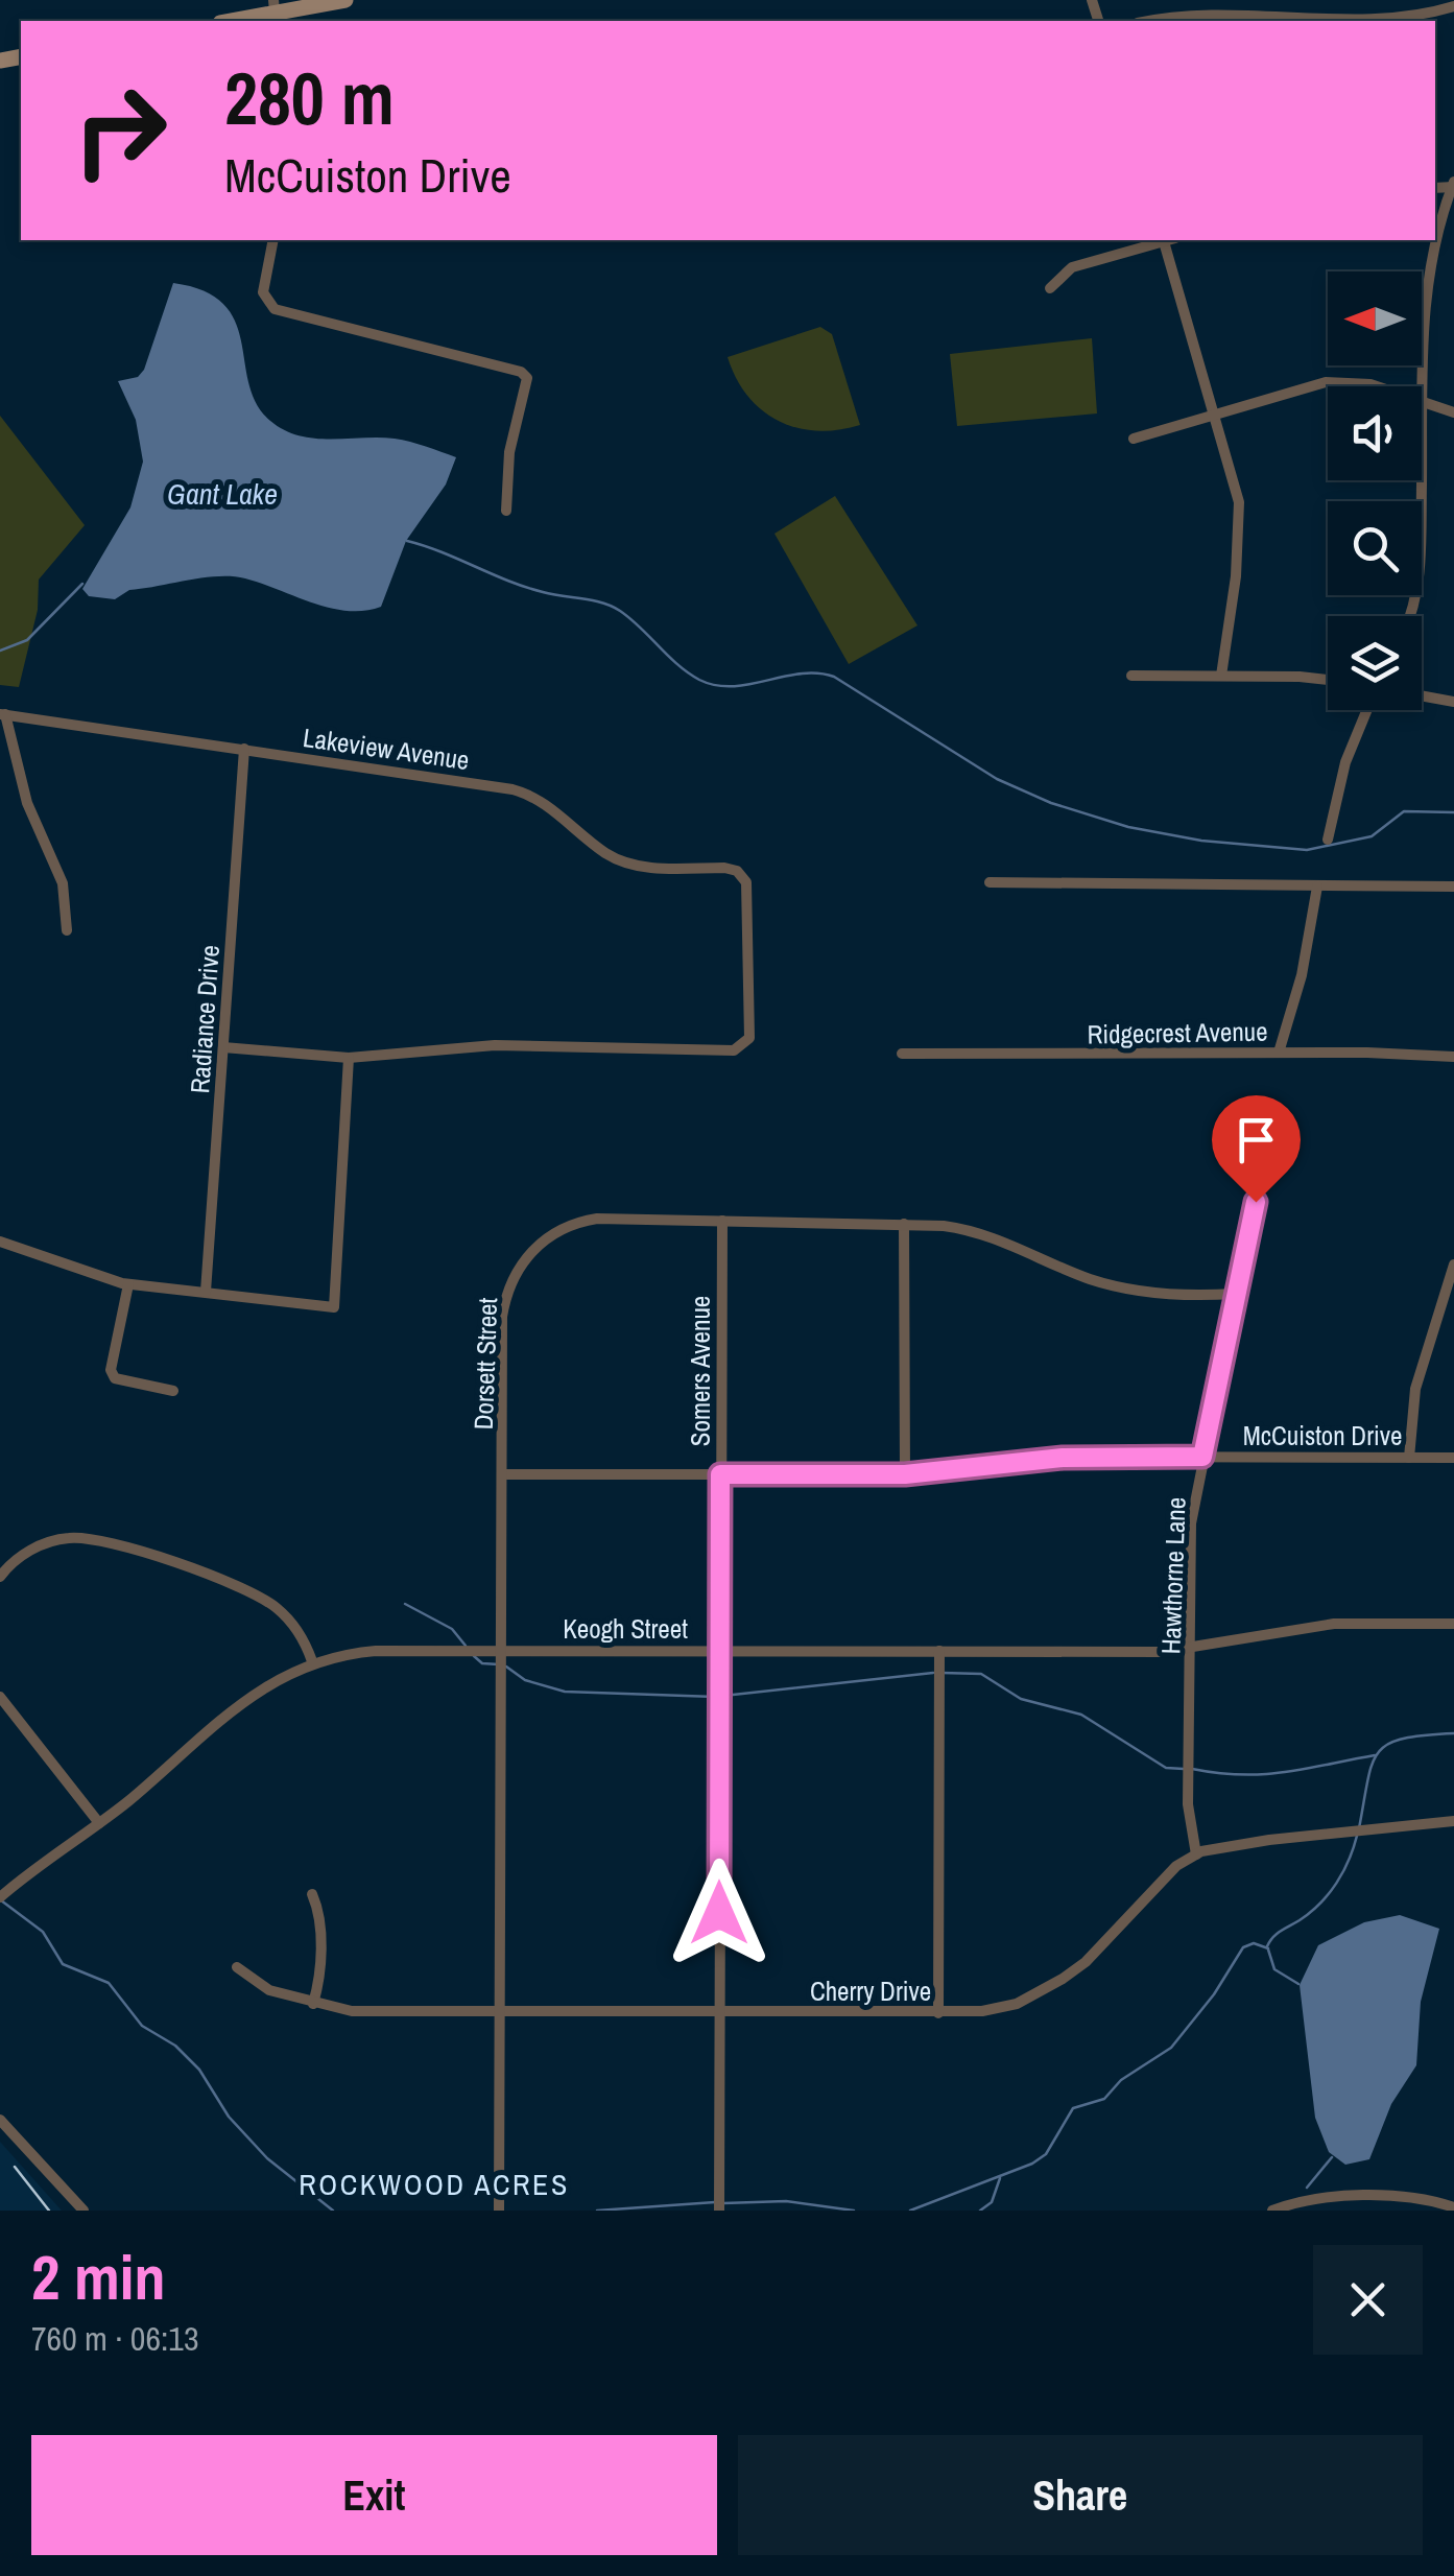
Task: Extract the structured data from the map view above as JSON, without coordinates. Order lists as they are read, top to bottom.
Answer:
{
  "streets": {
    "street": [
      "Lakeview Avenue",
      "Radiance Drive",
      "Ridgecrest Avenue",
      "Dorsett Street",
      "Somers Avenue",
      "McCuiston Drive",
      "Hawthorne Lane",
      "Keogh Street",
      "Cherry Drive"
    ]
  },
  "crossings": [
    ["Lakeview Avenue", "Radiance Drive"],
    ["Dorsett Street", "Somers Avenue"],
    ["Dorsett Street", "McCuiston Drive"],
    ["Dorsett Street", "Hawthorne Lane"],
    ["Dorsett Street", "Keogh Street"],
    ["Dorsett Street", "Cherry Drive"],
    ["Somers Avenue", "McCuiston Drive"],
    ["Somers Avenue", "Keogh Street"],
    ["Somers Avenue", "Cherry Drive"],
    ["McCuiston Drive", "Hawthorne Lane"],
    ["Hawthorne Lane", "Keogh Street"],
    ["Hawthorne Lane", "Cherry Drive"]
  ],
  "districts": ["ROCKWOOD ACRES"],
  "water": ["Gant Lake"],
  "north": "left",
  "page": {
    "turn": ["280 m", "McCuiston Drive"],
    "heading": ["2 min", "760 m · 06:13"],
    "buttons": ["Exit", "Share"]
  }
}
